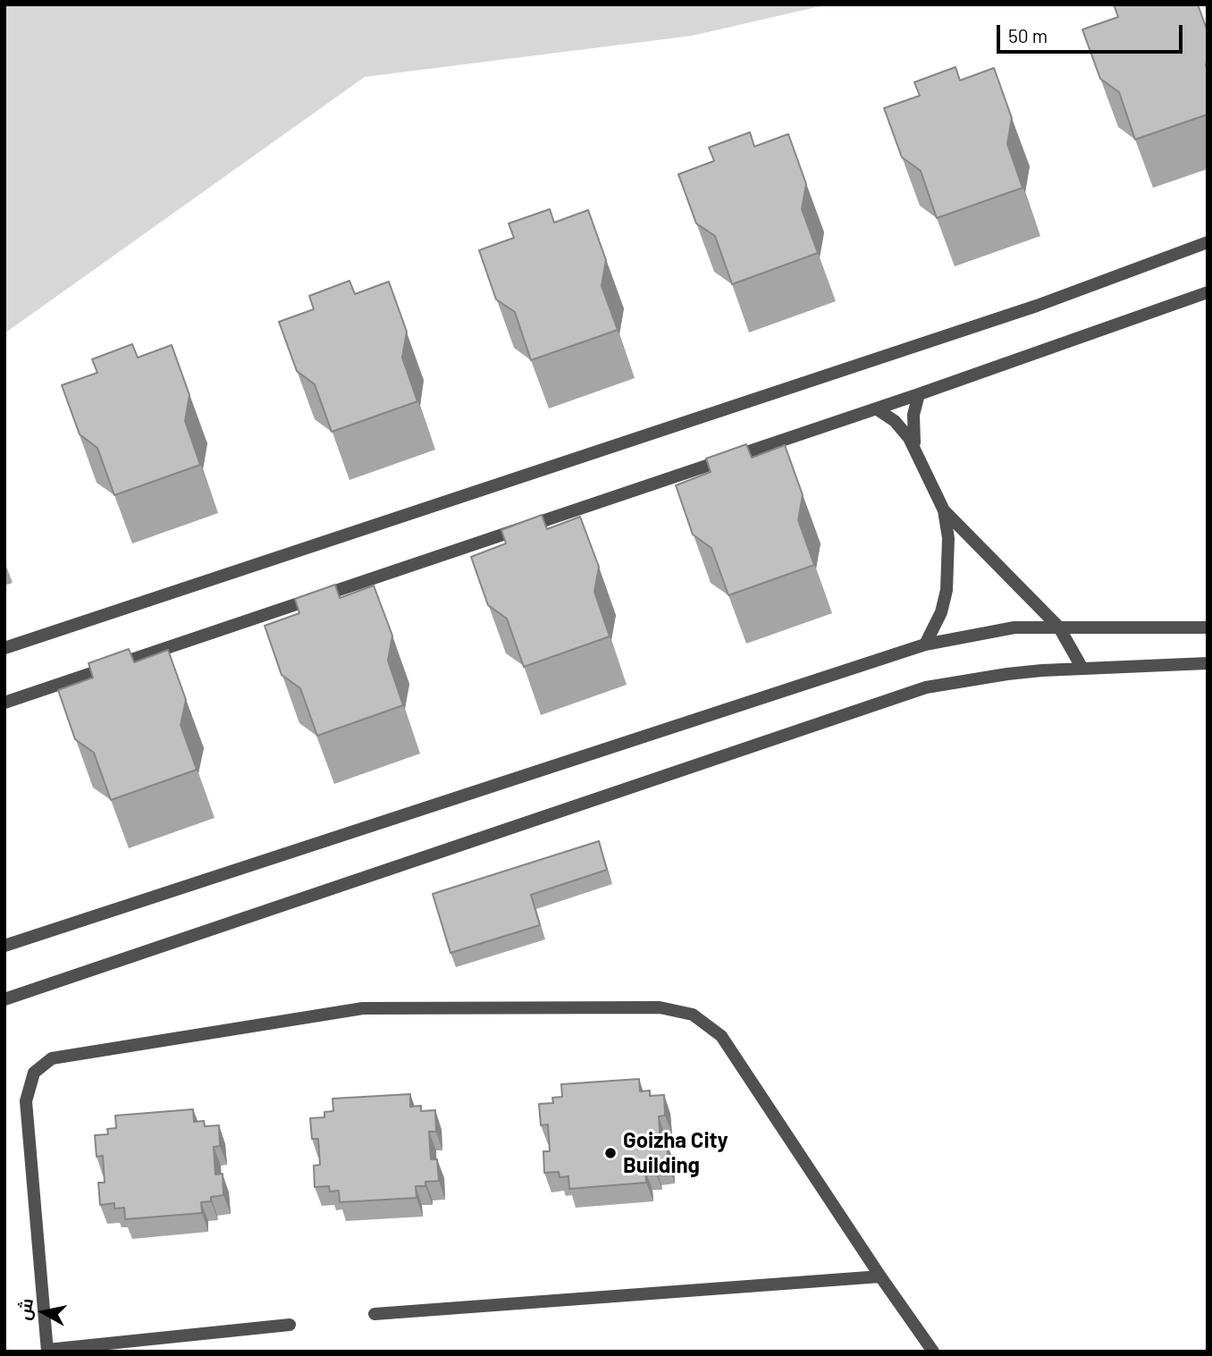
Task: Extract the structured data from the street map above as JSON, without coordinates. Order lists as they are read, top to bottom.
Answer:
{
  "places": ["Goizha City Building"],
  "scale_bar": "50 m",
  "north": "left"
}
